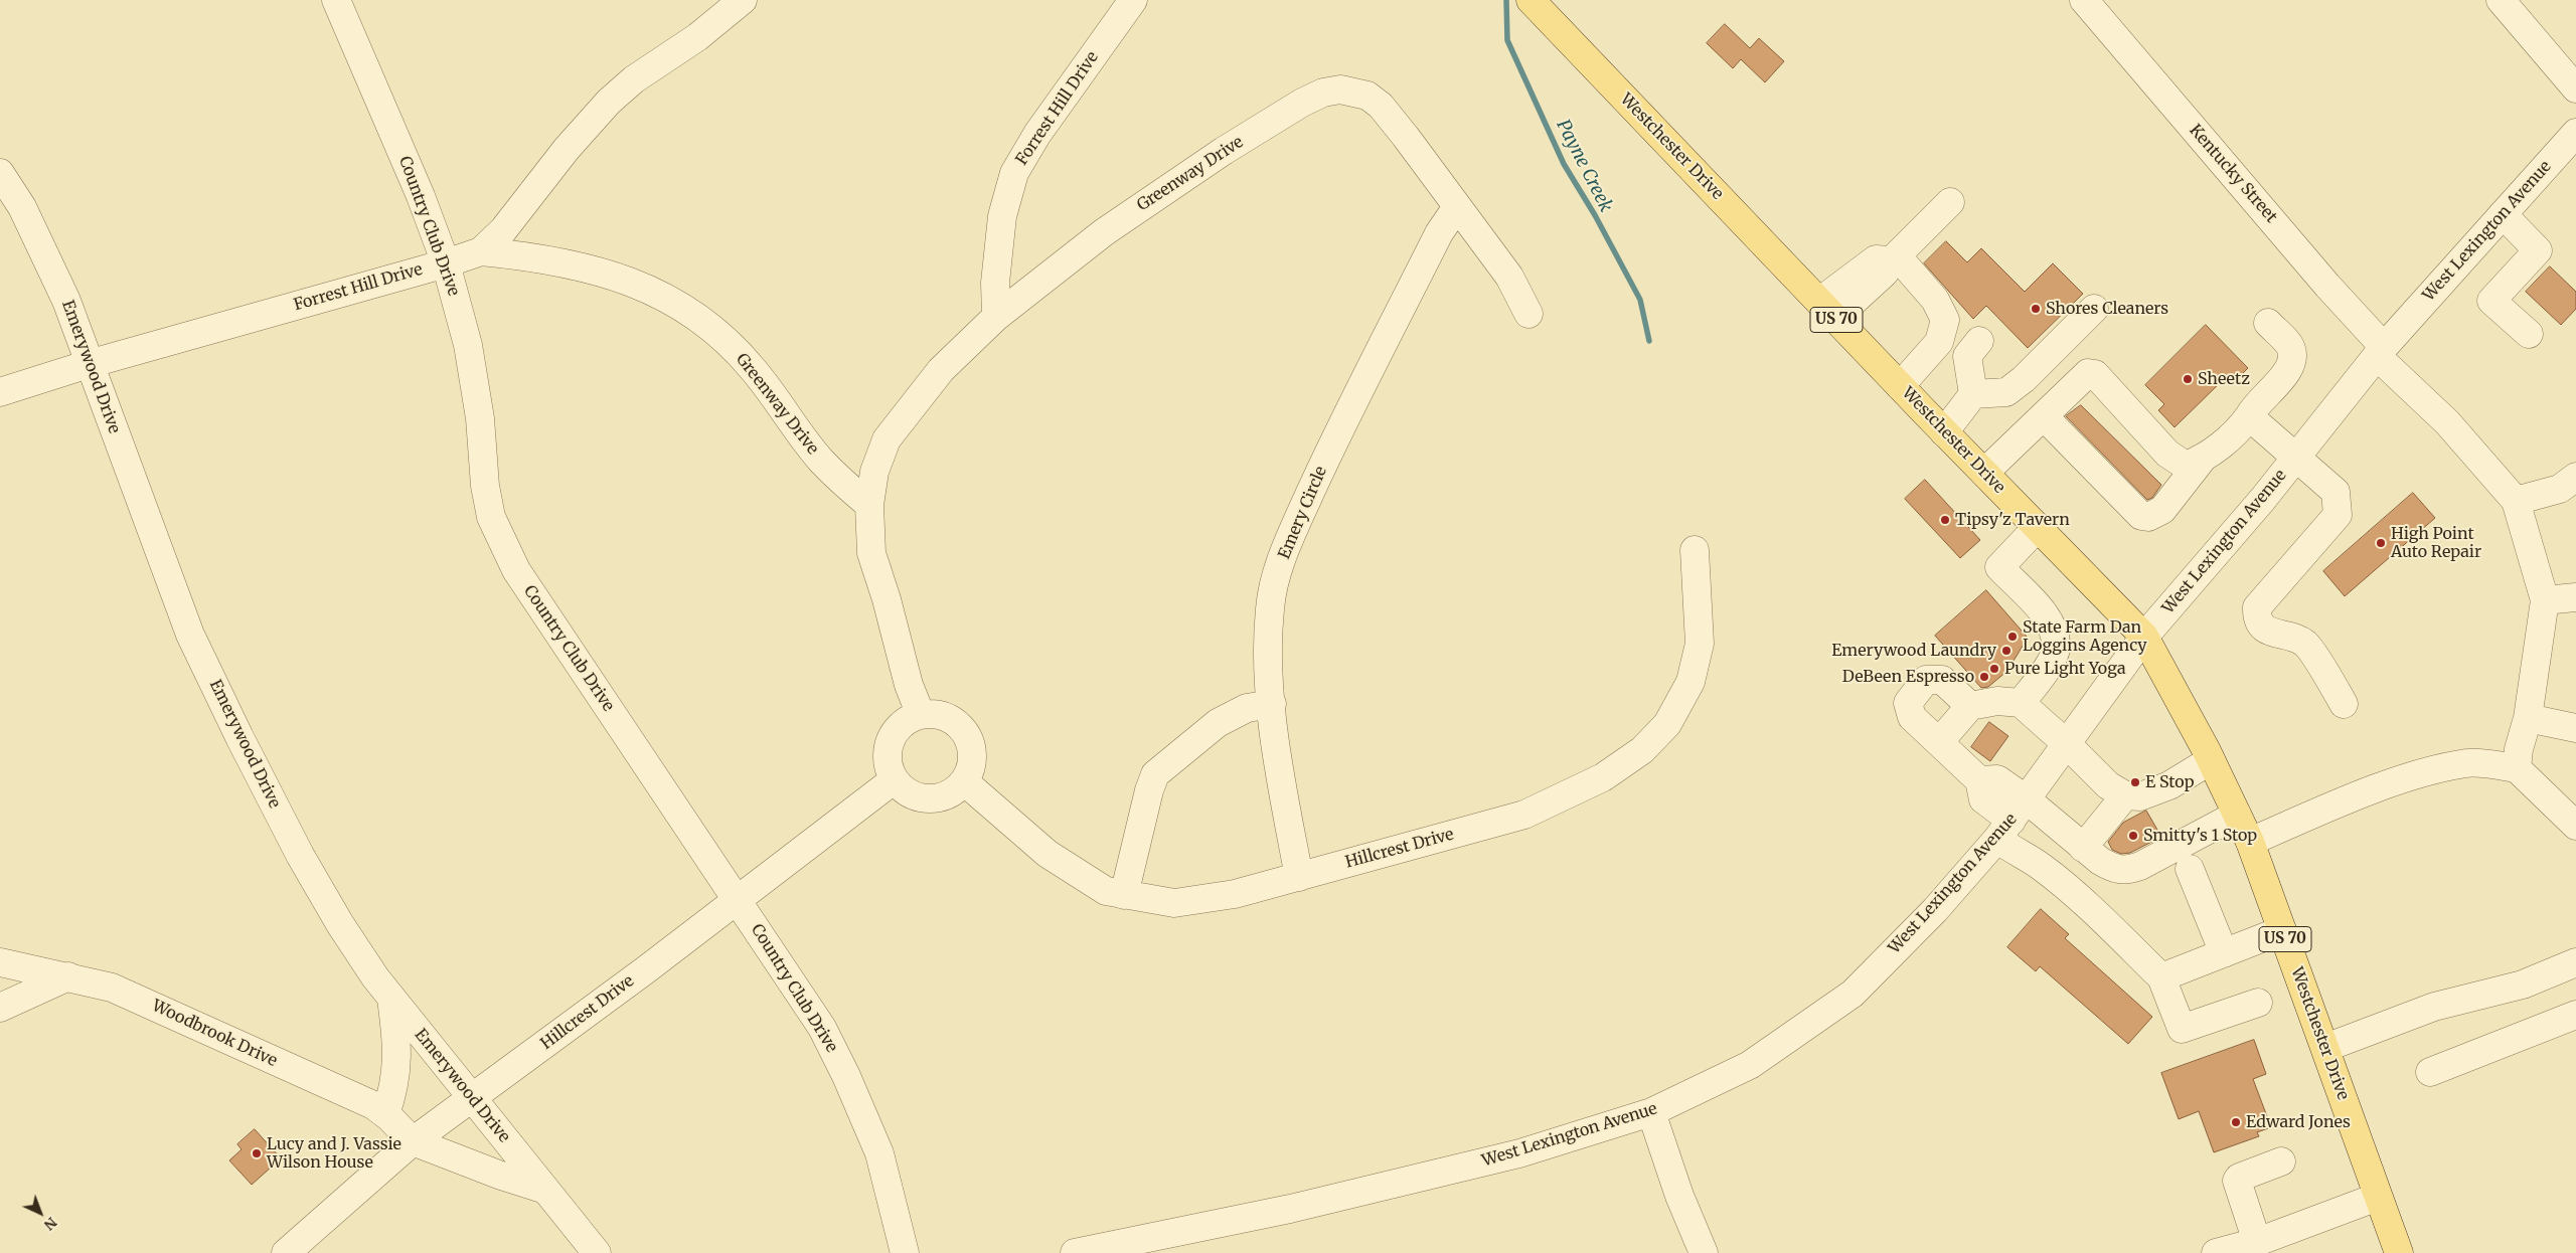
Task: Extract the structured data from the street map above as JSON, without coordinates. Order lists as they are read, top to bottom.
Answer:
{
  "streets": {
    "main road": ["Westchester Drive", "US 70"],
    "street": [
      "Forrest Hill Drive",
      "Greenway Drive",
      "Kentucky Street",
      "Country Club Drive",
      "West Lexington Avenue",
      "Emerywood Drive",
      "Emery Circle",
      "Hillcrest Drive",
      "Woodbrook Drive"
    ]
  },
  "crossings": [
    ["Forrest Hill Drive", "Greenway Drive"],
    ["Forrest Hill Drive", "Country Club Drive"],
    ["Forrest Hill Drive", "Emerywood Drive"],
    ["Westchester Drive", "West Lexington Avenue"],
    ["Greenway Drive", "Emery Circle"],
    ["Greenway Drive", "Hillcrest Drive"],
    ["Kentucky Street", "West Lexington Avenue"],
    ["Country Club Drive", "Hillcrest Drive"],
    ["Emerywood Drive", "Hillcrest Drive"],
    ["Emery Circle", "Hillcrest Drive"],
    ["Hillcrest Drive", "Woodbrook Drive"]
  ],
  "water": ["Payne Creek"],
  "places": [
    "Shores Cleaners",
    "Sheetz",
    "Tipsy'z Tavern",
    "High Point Auto Repair",
    "State Farm Dan Loggins Agency",
    "Emerywood Laundry",
    "Pure Light Yoga",
    "DeBeen Espresso",
    "E Stop",
    "Smitty's 1 Stop",
    "Edward Jones",
    "Lucy and J. Vassie Wilson House"
  ],
  "north": "bottom right"
}
